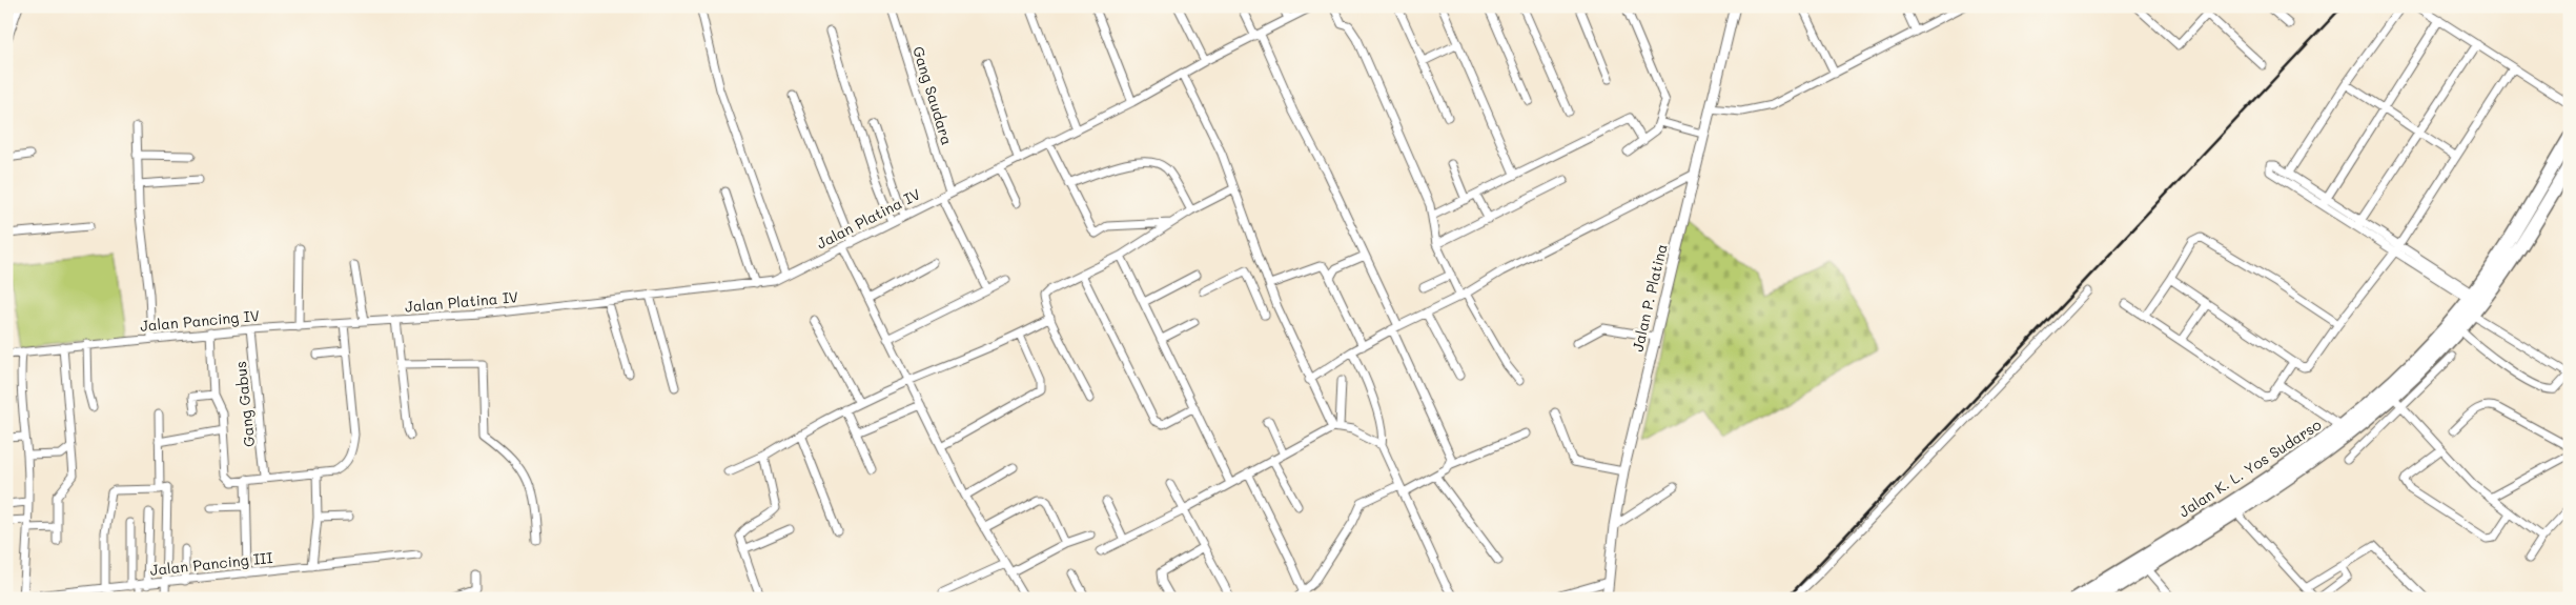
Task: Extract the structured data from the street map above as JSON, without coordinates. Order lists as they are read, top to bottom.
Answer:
{
  "streets": {
    "highway": ["Jalan K. L. Yos Sudarso"],
    "street": [
      "Gang Saudara",
      "Jalan Platina IV",
      "Jalan P. Platina",
      "Jalan Pancing IV",
      "Gang Gabus",
      "Jalan Pancing III"
    ]
  },
  "crossings": [
    ["Gang Saudara", "Jalan Platina IV"],
    ["Jalan Platina IV", "Jalan Pancing IV"],
    ["Jalan Pancing IV", "Gang Gabus"]
  ]
}
